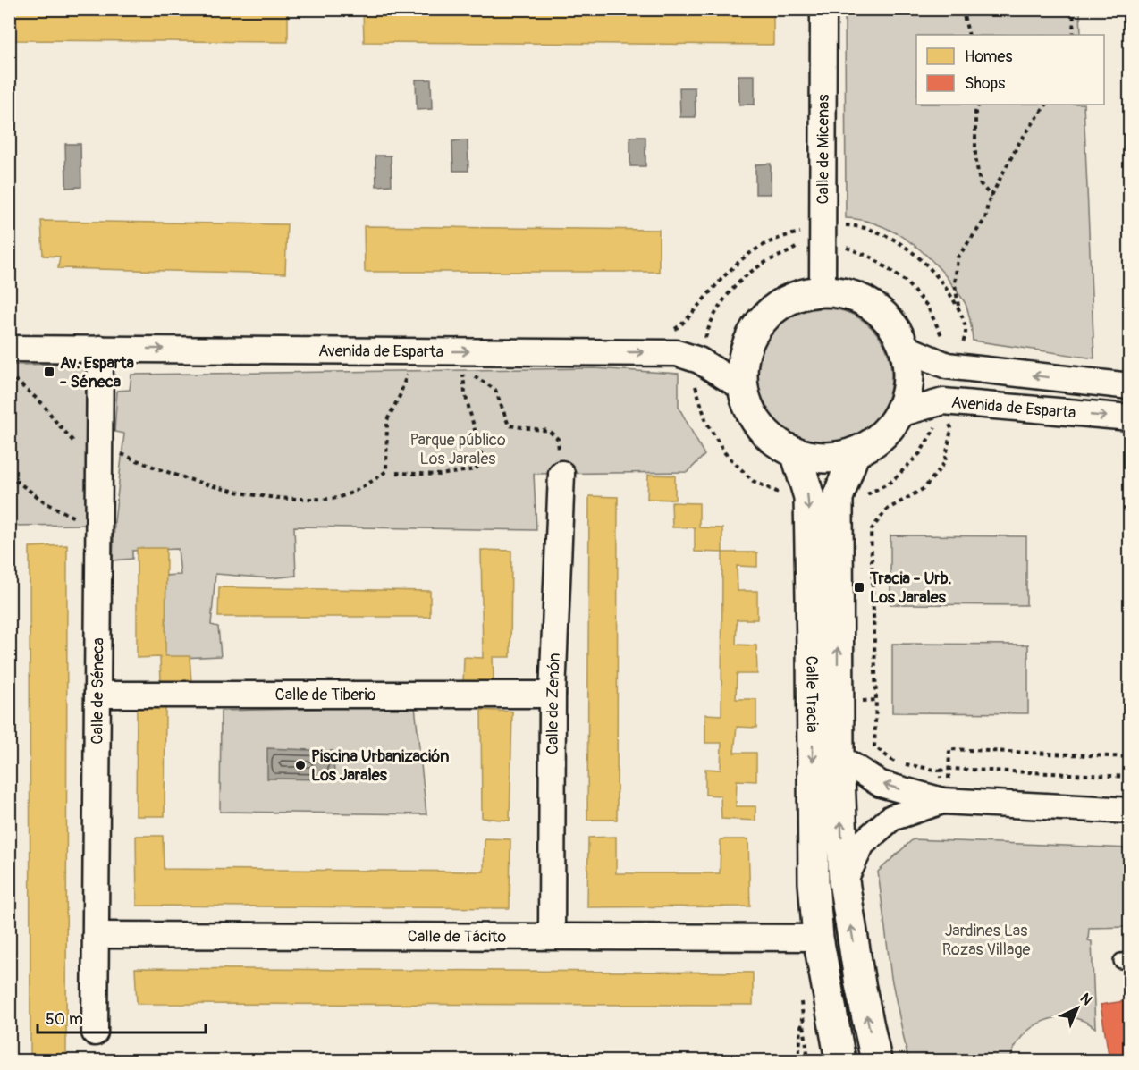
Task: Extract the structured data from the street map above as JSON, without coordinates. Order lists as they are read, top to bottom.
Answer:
{
  "streets": {
    "street": [
      "Calle de Micenas",
      "Avenida de Esparta",
      "Calle de Séneca",
      "Calle Tracia",
      "Calle de Tiberio",
      "Calle de Zenón",
      "Calle de Tácito"
    ]
  },
  "crossings": [
    ["Calle de Micenas", "Avenida de Esparta"],
    ["Calle de Micenas", "Calle Tracia"],
    ["Avenida de Esparta", "Calle de Séneca"],
    ["Avenida de Esparta", "Calle Tracia"],
    ["Calle de Séneca", "Calle de Tiberio"],
    ["Calle de Séneca", "Calle de Tácito"],
    ["Calle Tracia", "Calle de Tácito"],
    ["Calle de Tiberio", "Calle de Zenón"],
    ["Calle de Zenón", "Calle de Tácito"]
  ],
  "parks": ["Parque público Los Jarales", "Jardines Las Rozas Village"],
  "places": {
    "transit": ["Av. Esparta - Séneca", "Tracia - Urb. Los Jarales"],
    "other": ["Piscina Urbanización Los Jarales"]
  },
  "legend": ["Homes", "Shops"],
  "scale_bar": "50 m",
  "north": "top right"
}
